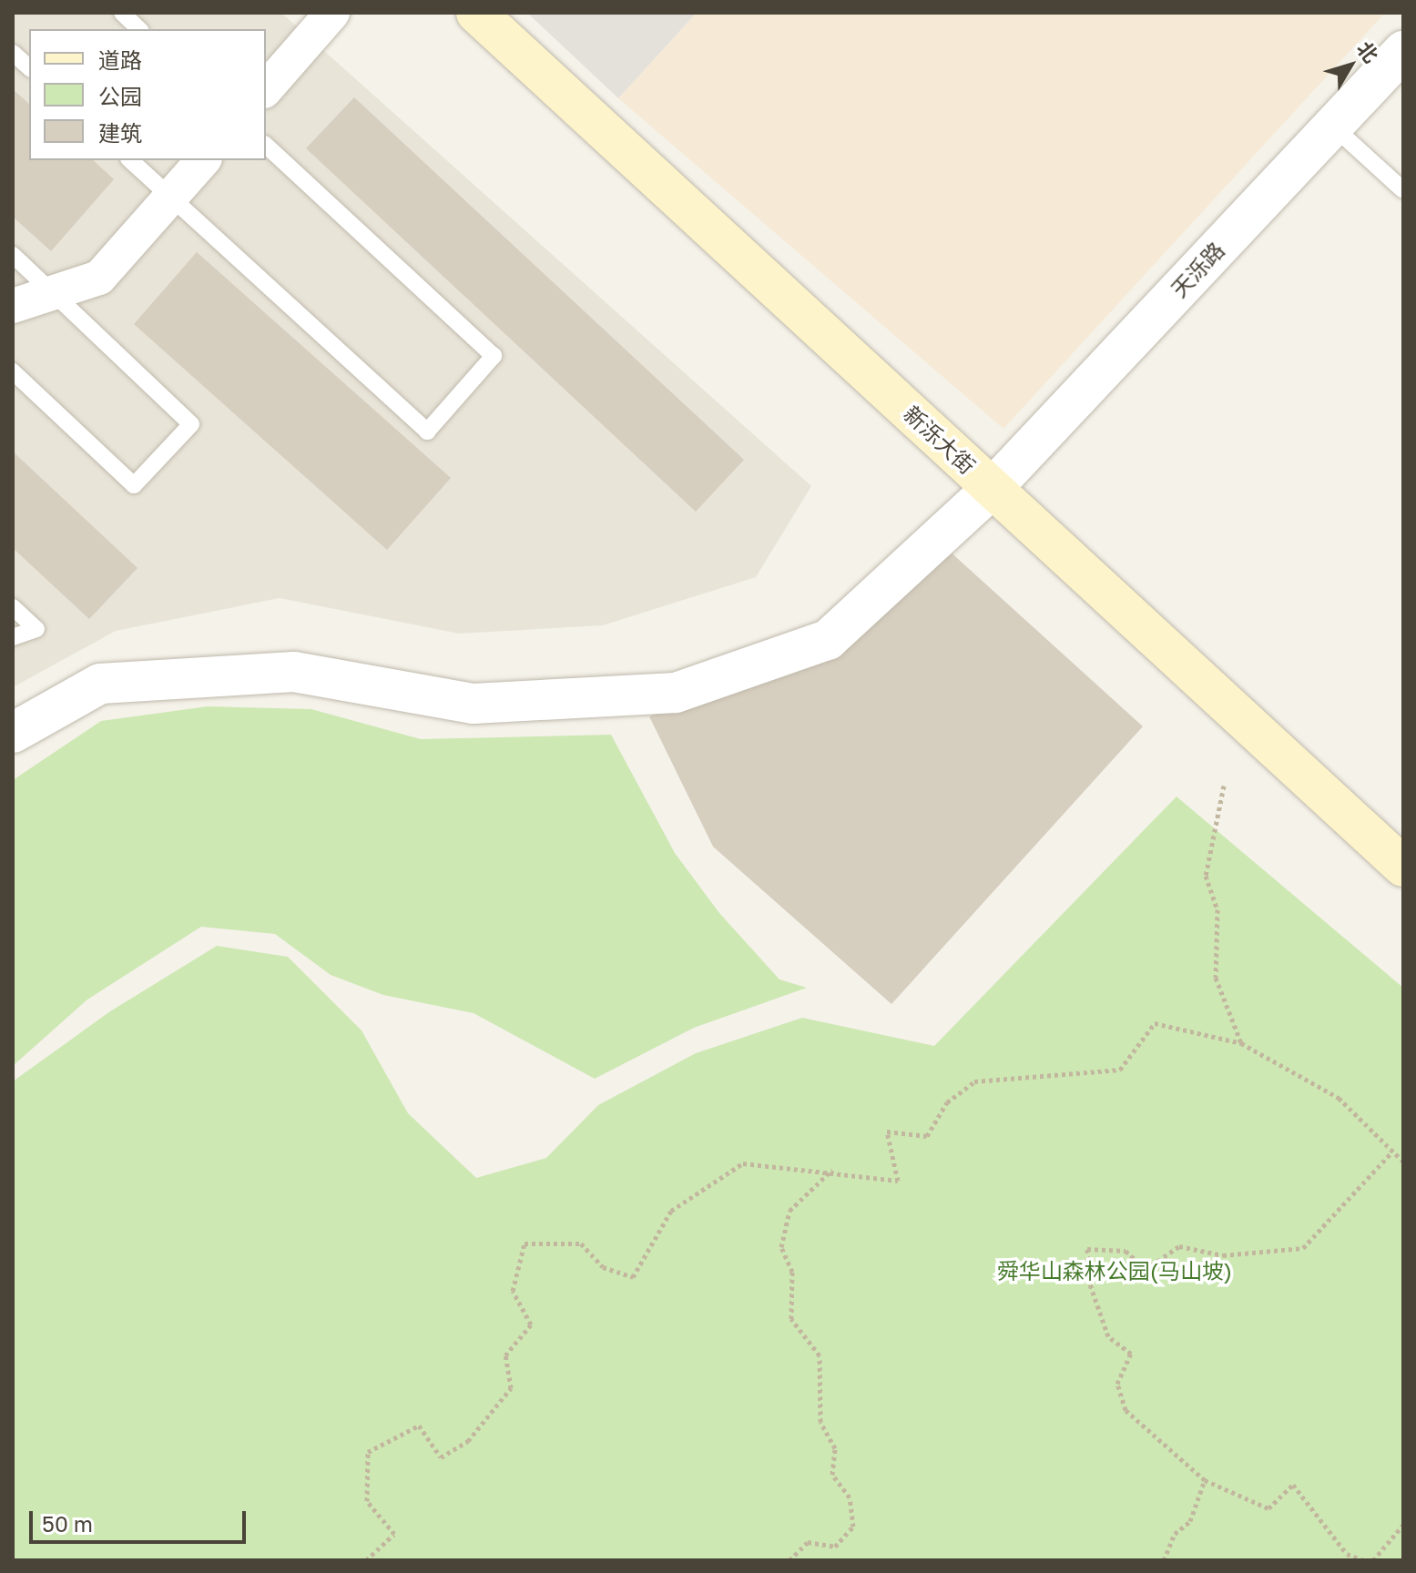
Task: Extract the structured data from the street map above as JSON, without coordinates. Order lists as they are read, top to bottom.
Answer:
{
  "streets": {
    "main road": ["新泺大街"],
    "street": ["天泺路"]
  },
  "crossings": [
    ["天泺路", "新泺大街"]
  ],
  "parks": ["舜华山森林公园(马山坡)"],
  "legend": ["道路", "公园", "建筑"],
  "scale_bar": "50 m",
  "north": "top right"
}
